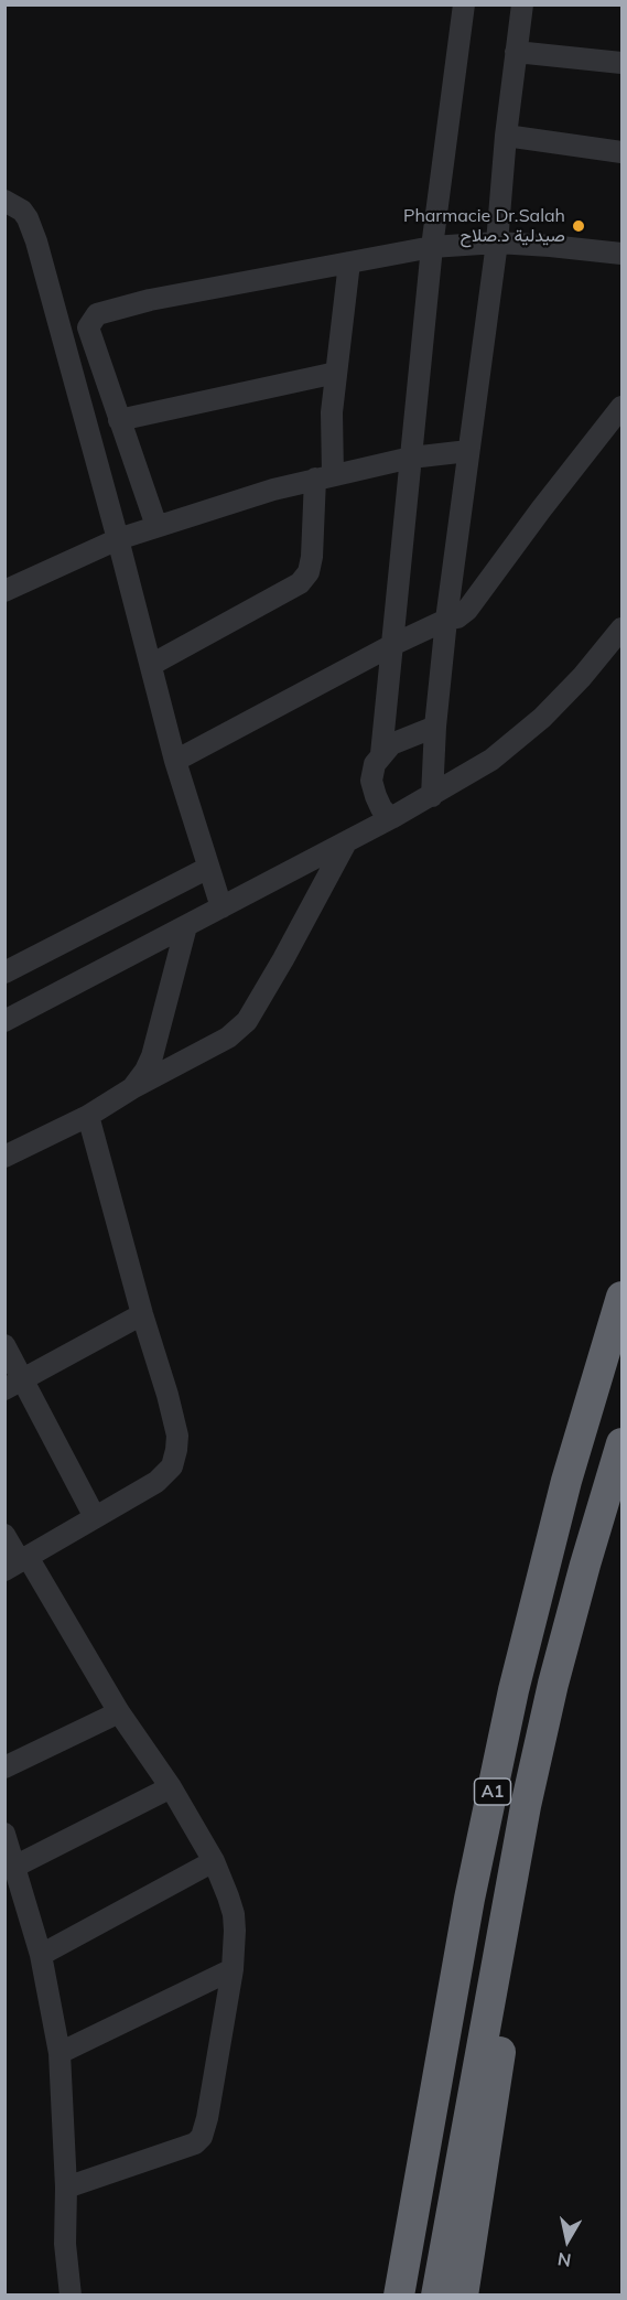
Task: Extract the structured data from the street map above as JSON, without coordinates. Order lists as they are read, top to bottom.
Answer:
{
  "streets": {
    "highway": ["A1"]
  },
  "places": ["Pharmacie Dr.Salah صيدلية د.صلاح"],
  "north": "bottom"
}
